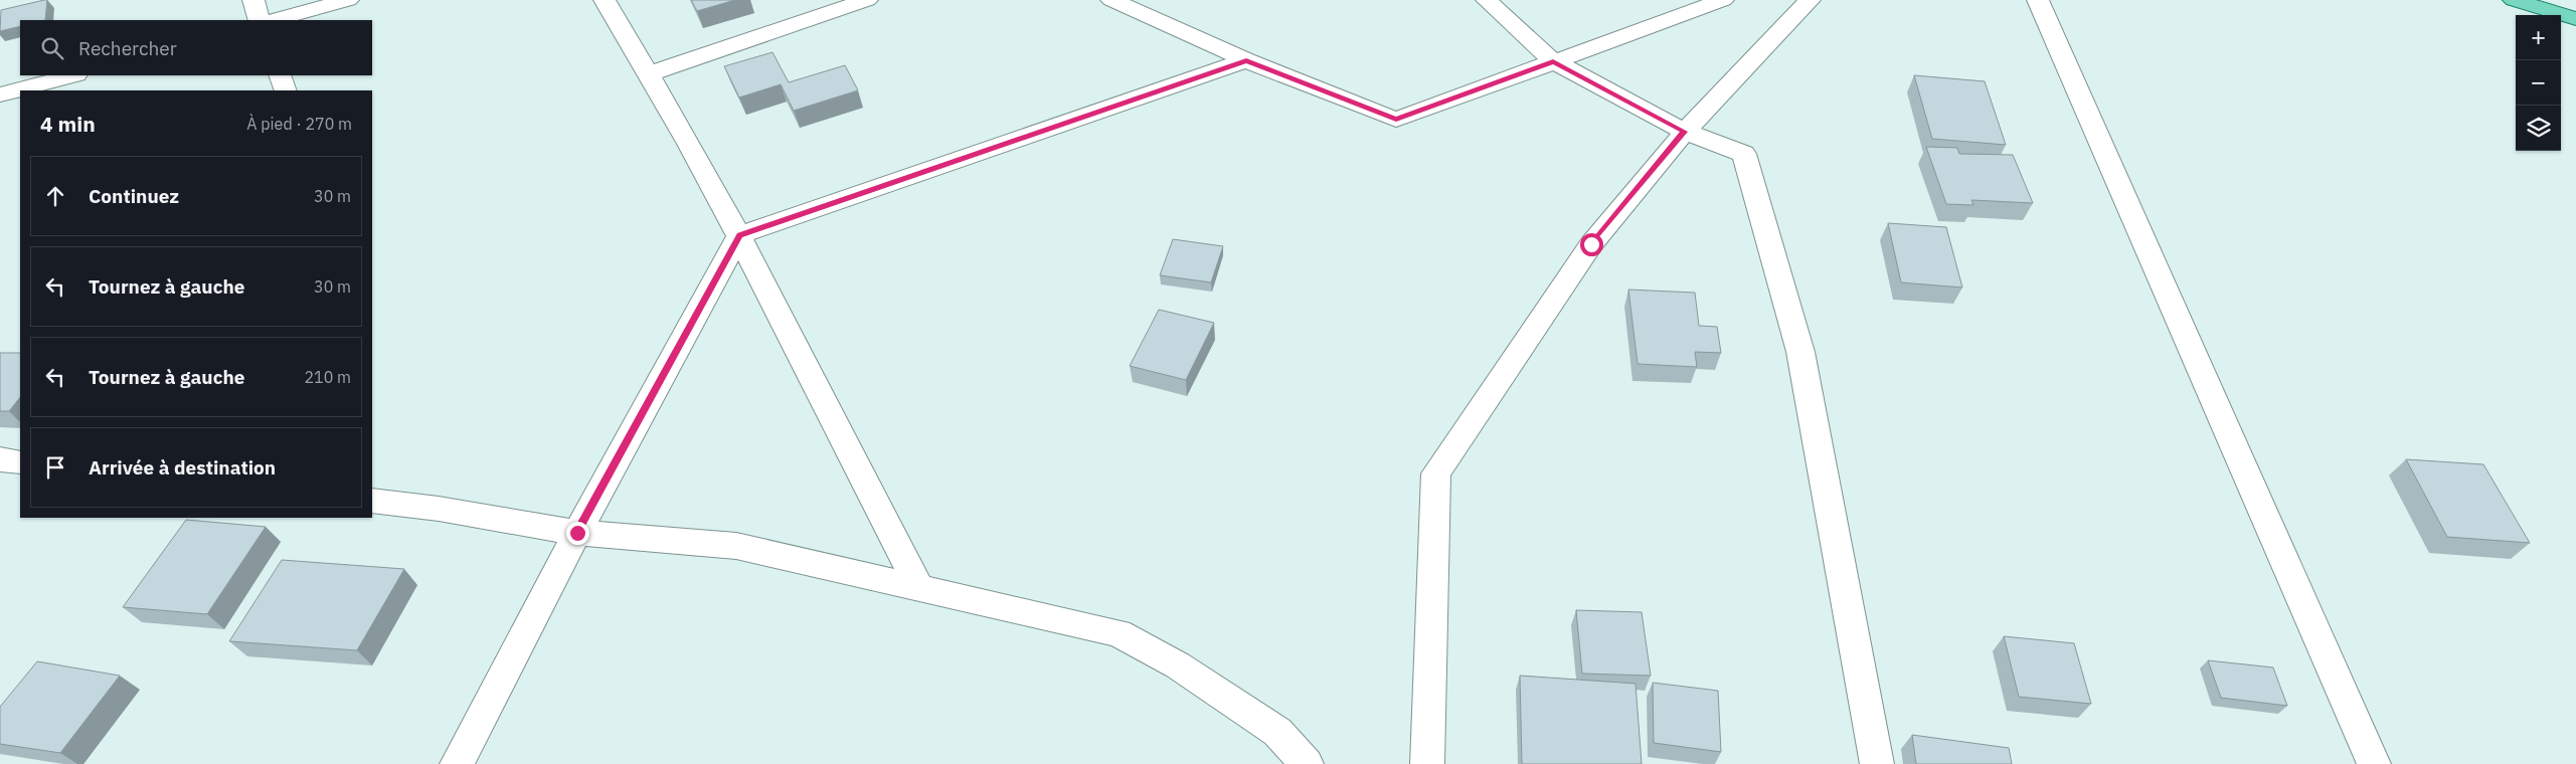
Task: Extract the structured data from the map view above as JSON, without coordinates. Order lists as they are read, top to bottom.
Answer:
{
  "page": {
    "map_buttons": ["+", "−"],
    "search": "Rechercher",
    "heading": ["4 min", "À pied · 270 m"],
    "list": [
      ["Continuez", "30 m"],
      ["Tournez à gauche", "30 m"],
      ["Tournez à gauche", "210 m"],
      "Arrivée à destination"
    ]
  }
}
